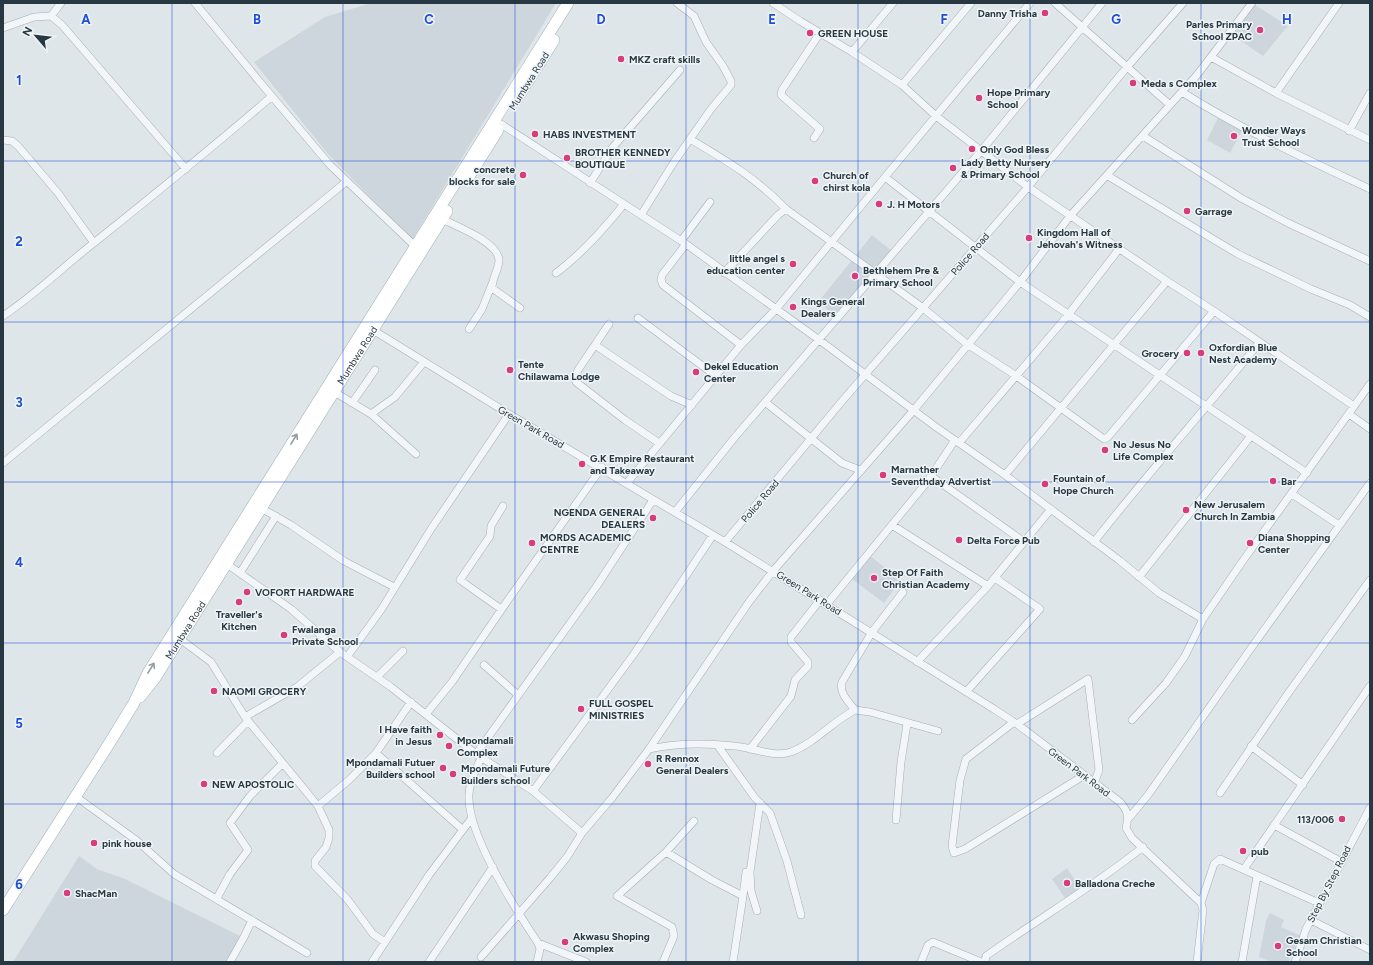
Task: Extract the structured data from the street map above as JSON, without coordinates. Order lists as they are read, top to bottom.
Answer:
{
  "streets": {
    "main road": ["Mumbwa Road"],
    "street": ["Police Road", "Green Park Road", "Step By Step Road"]
  },
  "crossings": [
    ["Mumbwa Road", "Green Park Road"],
    ["Police Road", "Green Park Road"]
  ],
  "places": [
    "Danny Trisha",
    "Parles Primary School ZPAC",
    "GREEN HOUSE",
    "MKZ craft skills",
    "Meda s Complex",
    "Hope Primary School",
    "HABS INVESTMENT",
    "Wonder Ways Trust School",
    "Only God Bless",
    "BROTHER KENNEDY BOUTIQUE",
    "Lady Betty Nursery & Primary School",
    "concrete blocks for sale",
    "Church of chirst kola",
    "J. H Motors",
    "Garrage",
    "Kingdom Hall of Jehovah's Witness",
    "little angel s education center",
    "Bethlehem Pre & Primary School",
    "Kings General Dealers",
    "Grocery",
    "Oxfordian Blue Nest Academy",
    "Tente Chilawama Lodge",
    "Dekel Education Center",
    "No Jesus No Life Complex",
    "G.K Empire Restaurant and Takeaway",
    "Marnather Seventhday Advertist",
    "Bar",
    "Fountain of Hope Church",
    "New Jerusalem Church In Zambia",
    "NGENDA GENERAL DEALERS",
    "Delta Force Pub",
    "MORDS ACADEMIC CENTRE",
    "Diana Shopping Center",
    "Step Of Faith Christian Academy",
    "VOFORT HARDWARE",
    "Traveller's Kitchen",
    "Fwalanga Private School",
    "NAOMI GROCERY",
    "FULL GOSPEL MINISTRIES",
    "I Have faith in Jesus",
    "Mpondamali Complex",
    "R Rennox General Dealers",
    "Mpondamali Futuer Builders school",
    "Mpondamali Future Builders school",
    "NEW APOSTOLIC",
    "113/006",
    "pink house",
    "pub",
    "Balladona Creche",
    "ShacMan",
    "Akwasu Shoping Complex",
    "Gesam Christian School"
  ],
  "north": "top left",
  "grid": {
    "columns": [
      "A",
      "B",
      "C",
      "D",
      "E",
      "F",
      "G",
      "H"
    ],
    "rows": [
      "1",
      "2",
      "3",
      "4",
      "5",
      "6"
    ]
  }
}
